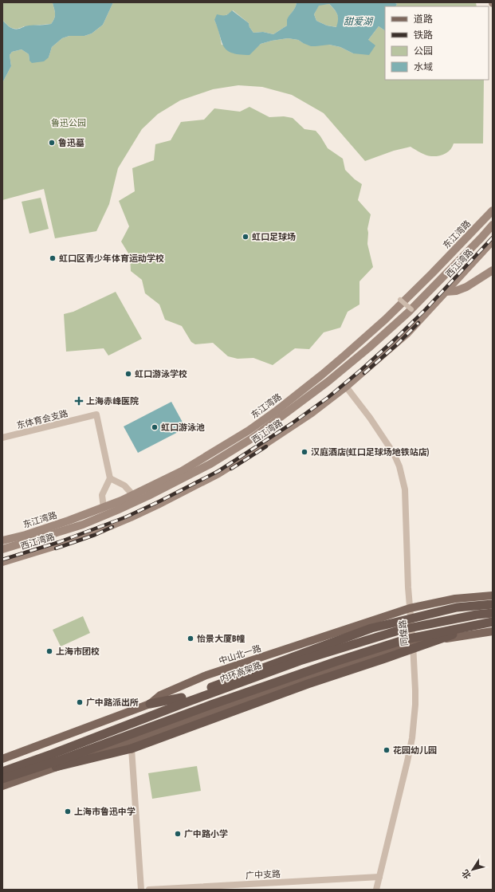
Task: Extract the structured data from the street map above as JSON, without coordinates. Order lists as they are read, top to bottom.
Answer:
{
  "streets": {
    "highway": ["内环高架路"],
    "main road": ["东江湾路", "西江湾路", "中山北一路"],
    "street": ["东体育会支路", "同煌路", "广中支路"]
  },
  "crossings": [
    ["西江湾路", "同煌路"],
    ["同煌路", "中山北一路"],
    ["同煌路", "广中支路"]
  ],
  "water": ["甜爱湖"],
  "parks": ["鲁迅公园"],
  "places": {
    "other": [
      "鲁迅墓",
      "虹口足球场",
      "虹口区青少年体育运动学校",
      "虹口游泳学校",
      "虹口游泳池",
      "汉庭酒店(虹口足球场地铁站店)",
      "怡景大厦B幢",
      "上海市团校",
      "广中路派出所",
      "花园幼儿园",
      "上海市鲁迅中学",
      "广中路小学"
    ],
    "health": ["上海赤峰医院"]
  },
  "legend": [
    "道路",
    "铁路",
    "公园",
    "水域"
  ],
  "north": "bottom left"
}
